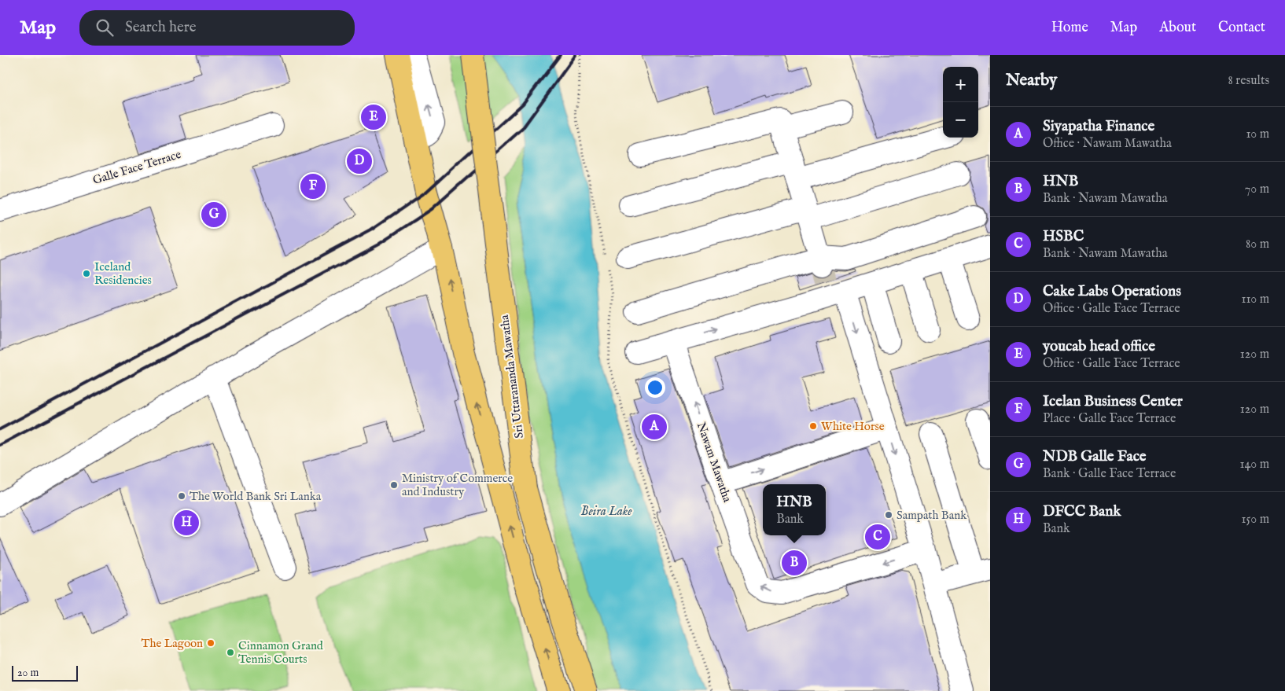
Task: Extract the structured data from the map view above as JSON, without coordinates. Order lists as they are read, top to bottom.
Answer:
{
  "streets": {
    "main road": ["Sri Uttarananda Mawatha"],
    "street": ["Galle Face Terrace", "Nawam Mawatha"]
  },
  "water": ["Beira Lake"],
  "places": [
    "Iceland Residencies",
    "White Horse",
    "Ministry of Commerce and Industry",
    "The World Bank Sri Lanka",
    "Sampath Bank",
    "The Lagoon",
    "Cinnamon Grand Tennis Courts"
  ],
  "scale_bar": "20 m",
  "page": {
    "header": "Map",
    "search": "Search here",
    "nav": [
      "Home",
      "Map",
      "About",
      "Contact"
    ],
    "heading": ["Nearby", "8 results"],
    "map_buttons": ["+", "−"],
    "pins": [
      "E",
      "D",
      "F",
      "G",
      "A",
      "H",
      "C",
      "B"
    ],
    "list": [
      {
        "mark": "A",
        "name": "Siyapatha Finance",
        "note": "Office · Nawam Mawatha",
        "value": "10 m"
      },
      {
        "mark": "B",
        "name": "HNB",
        "note": "Bank · Nawam Mawatha",
        "value": "70 m"
      },
      {
        "mark": "C",
        "name": "HSBC",
        "note": "Bank · Nawam Mawatha",
        "value": "80 m"
      },
      {
        "mark": "D",
        "name": "Cake Labs Operations",
        "note": "Office · Galle Face Terrace",
        "value": "110 m"
      },
      {
        "mark": "E",
        "name": "youcab head office",
        "note": "Office · Galle Face Terrace",
        "value": "120 m"
      },
      {
        "mark": "F",
        "name": "Icelan Business Center",
        "note": "Place · Galle Face Terrace",
        "value": "120 m"
      },
      {
        "mark": "G",
        "name": "NDB Galle Face",
        "note": "Bank · Galle Face Terrace",
        "value": "140 m"
      },
      {
        "mark": "H",
        "name": "DFCC Bank",
        "note": "Bank",
        "value": "150 m"
      }
    ],
    "popup": ["HNB", "Bank"],
    "scale": "20 m"
  }
}
